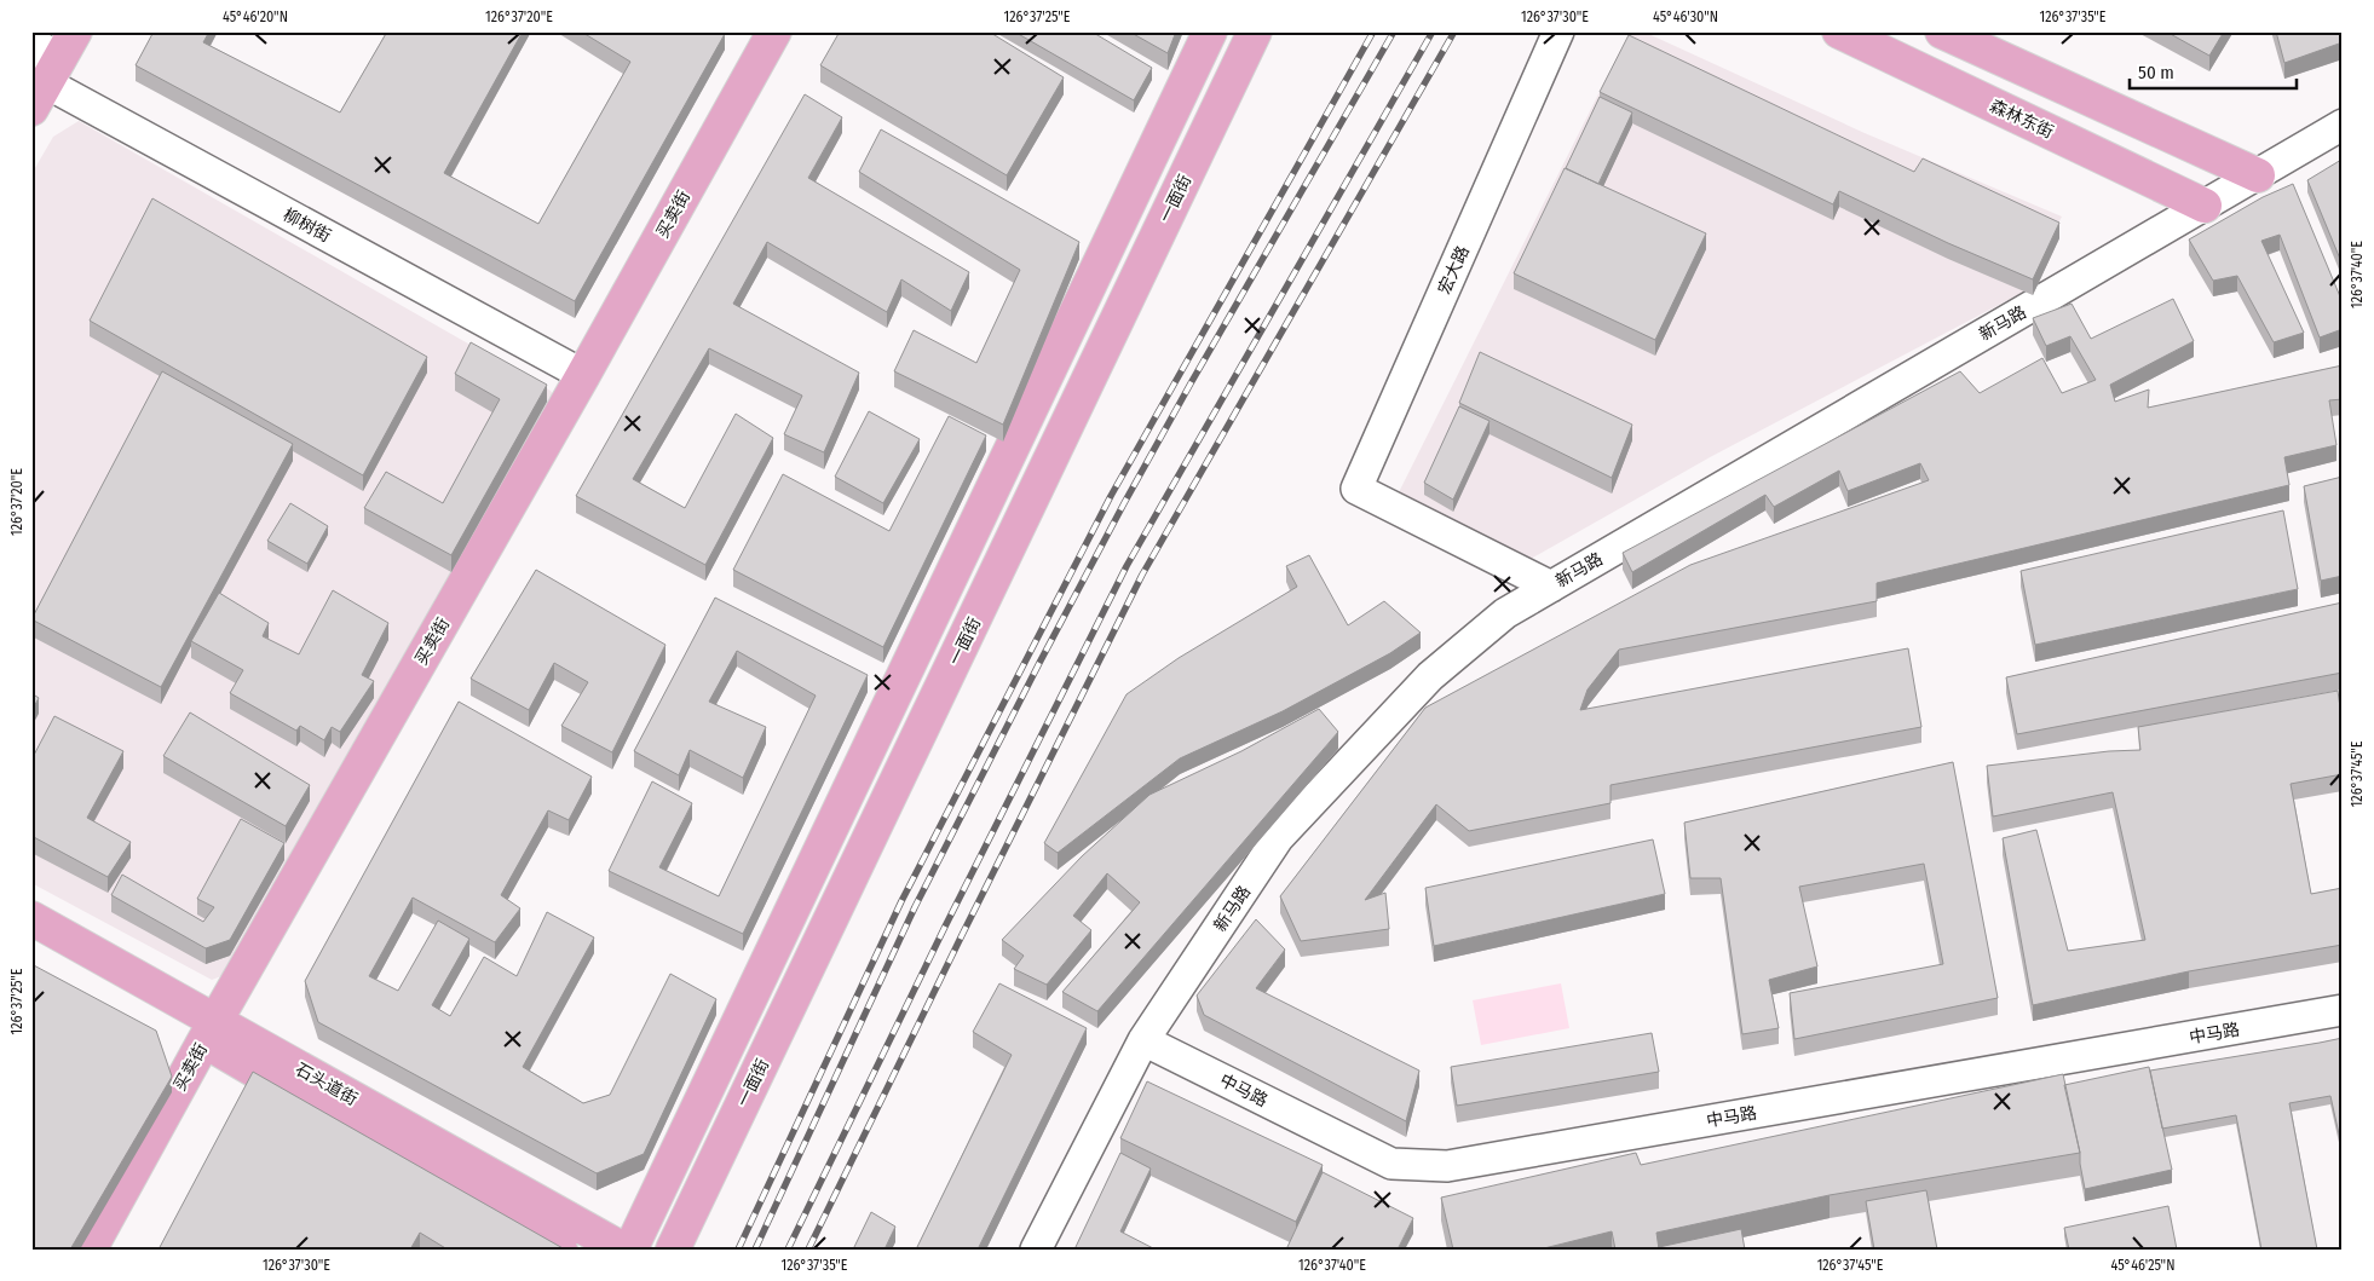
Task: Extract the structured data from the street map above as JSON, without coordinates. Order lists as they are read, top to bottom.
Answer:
{
  "streets": {
    "main road": [
      "森林东街",
      "一面街",
      "买卖街",
      "石头道街"
    ],
    "street": [
      "柳树街",
      "宏大路",
      "新马路",
      "中马路"
    ]
  },
  "crossings": [
    ["森林东街", "新马路"],
    ["买卖街", "柳树街"],
    ["买卖街", "石头道街"],
    ["宏大路", "新马路"],
    ["新马路", "中马路"]
  ],
  "scale_bar": "50 m",
  "coordinates": [
    "45°46'20\"N",
    "126°37'20\"E",
    "126°37'25\"E",
    "126°37'30\"E",
    "45°46'30\"N",
    "126°37'35\"E",
    "126°37'40\"E",
    "126°37'45\"E",
    "45°46'25\"N"
  ]
}
